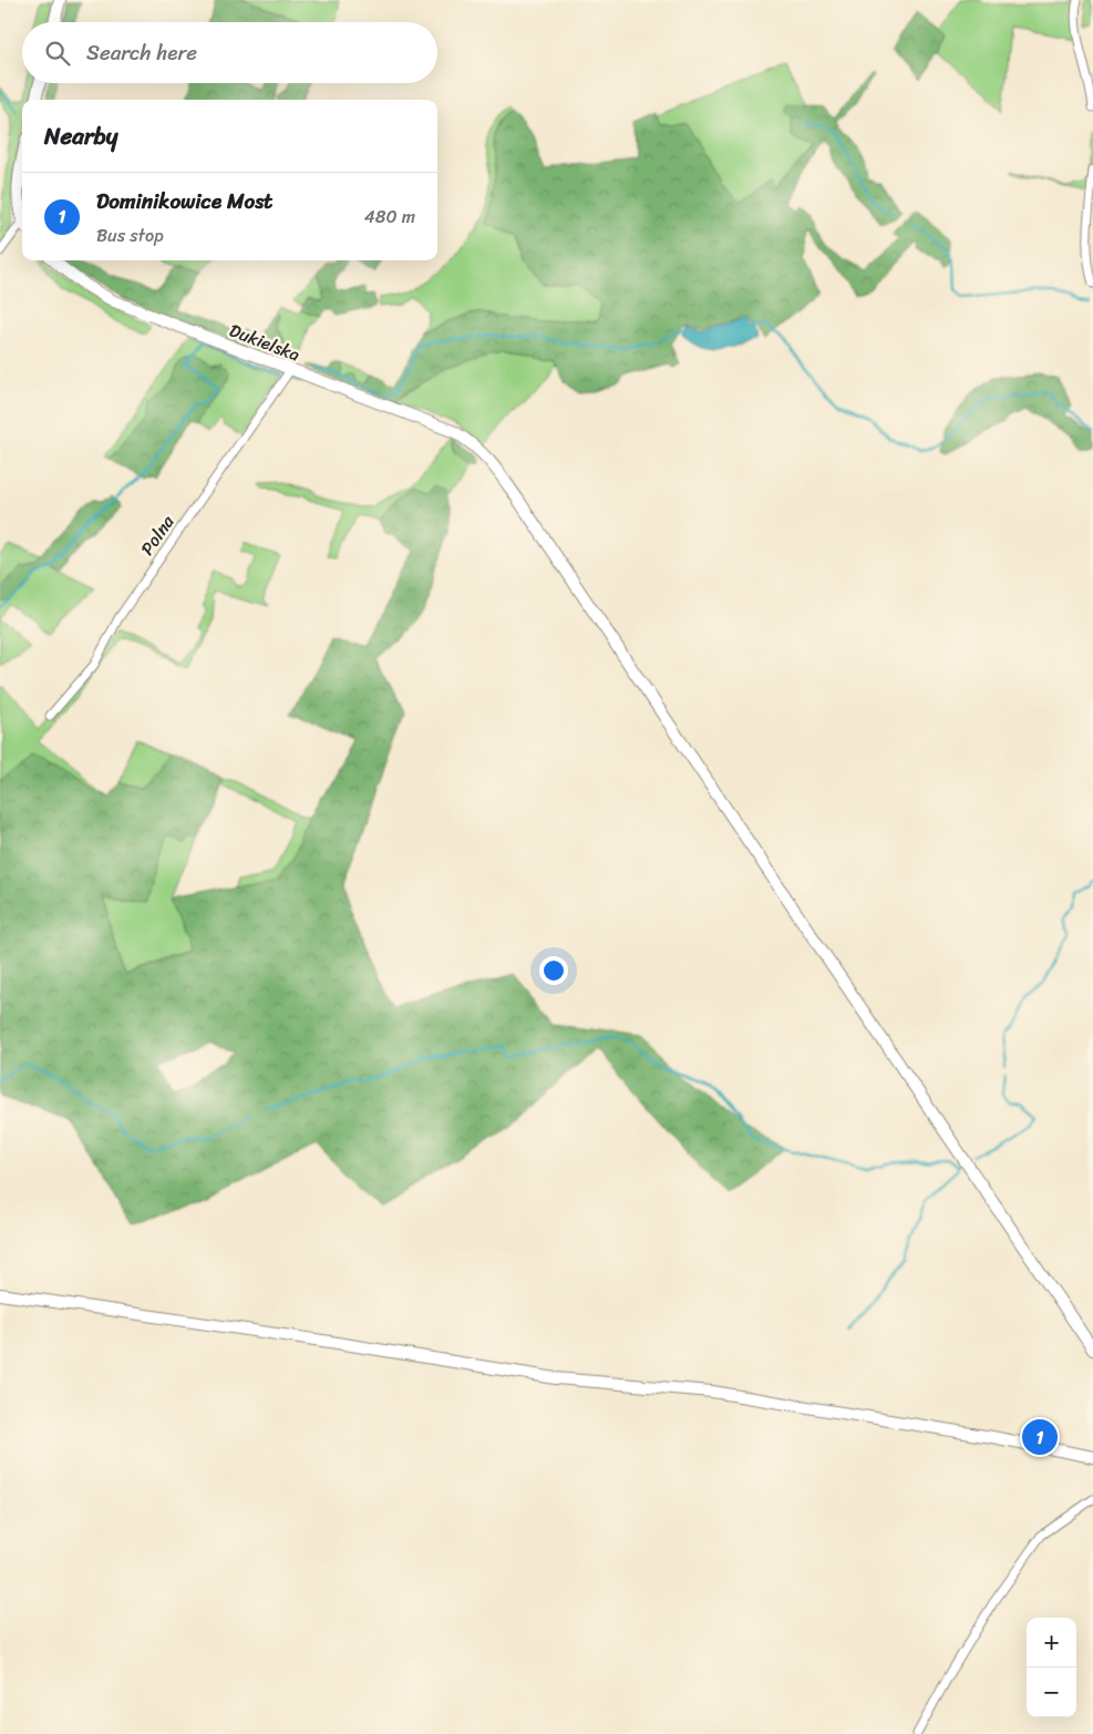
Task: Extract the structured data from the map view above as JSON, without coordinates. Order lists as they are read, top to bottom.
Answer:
{
  "streets": {
    "main road": ["Dukielska"],
    "street": ["Polna"]
  },
  "crossings": [
    ["Dukielska", "Polna"]
  ],
  "page": {
    "search": "Search here",
    "heading": "Nearby",
    "list": [
      {
        "mark": "1",
        "name": "Dominikowice Most",
        "note": "Bus stop",
        "value": "480 m"
      }
    ],
    "pins": "1",
    "map_buttons": ["+", "−"]
  }
}
